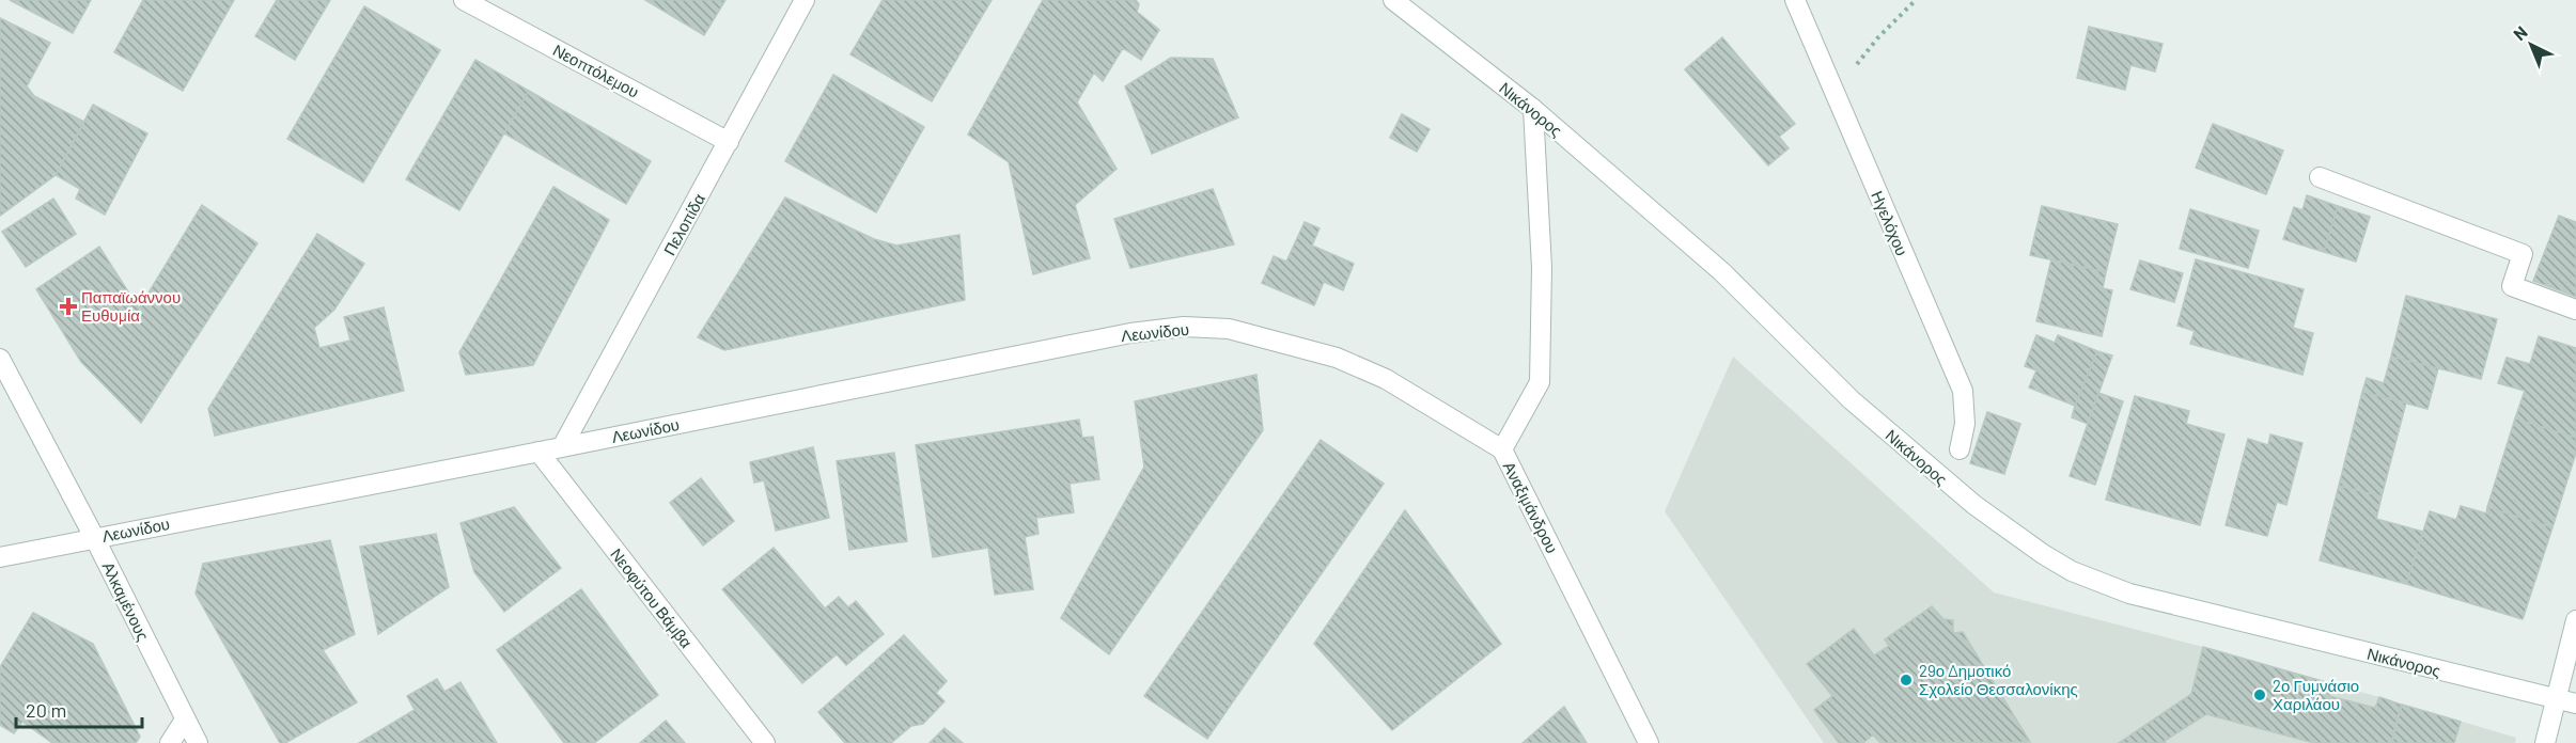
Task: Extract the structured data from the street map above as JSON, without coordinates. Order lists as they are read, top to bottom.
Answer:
{
  "streets": {
    "street": [
      "Νεοπτόλεμου",
      "Νικάνορος",
      "Ηγελόχου",
      "Πελοπίδα",
      "Λεωνίδου",
      "Αναξιμάνδρου",
      "Νεοφύτου Βάμβα",
      "Αλκαμένους"
    ]
  },
  "crossings": [
    ["Νεοπτόλεμου", "Πελοπίδα"],
    ["Πελοπίδα", "Λεωνίδου"],
    ["Λεωνίδου", "Αναξιμάνδρου"],
    ["Λεωνίδου", "Νεοφύτου Βάμβα"],
    ["Λεωνίδου", "Αλκαμένους"]
  ],
  "places": {
    "health": ["Παπαϊωάννου Ευθυμία"],
    "other": ["29ο Δημοτικό Σχολείο Θεσσαλονίκης", "2ο Γυμνάσιο Χαριλάου"]
  },
  "scale_bar": "20 m",
  "north": "top left"
}
